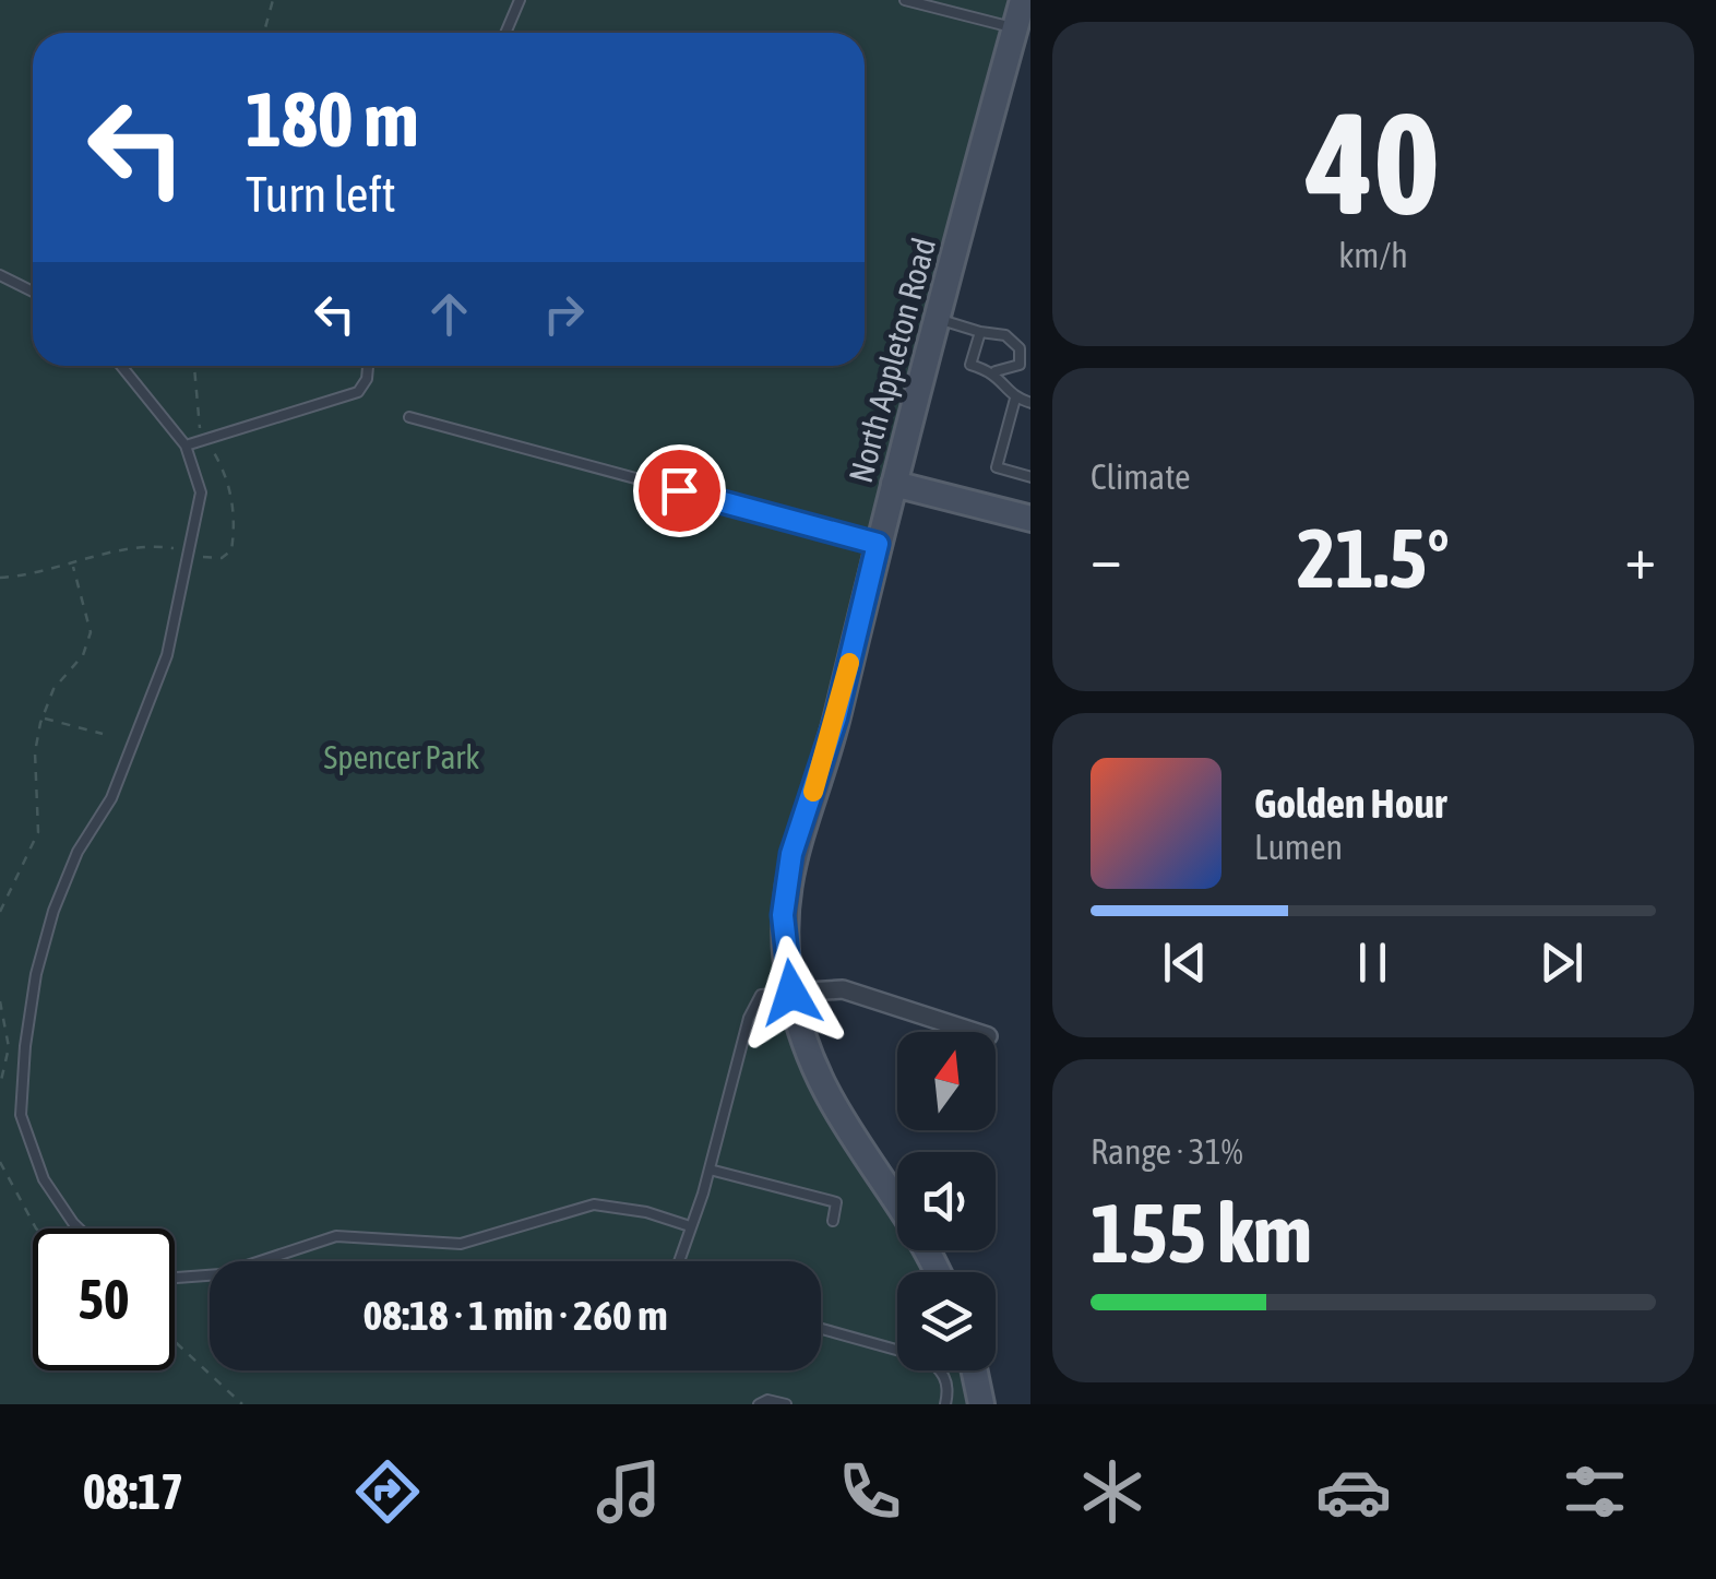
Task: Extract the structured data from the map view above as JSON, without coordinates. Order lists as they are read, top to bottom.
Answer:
{
  "streets": {
    "main road": ["North Appleton Road"]
  },
  "parks": ["Spencer Park"],
  "north": "top",
  "page": {
    "tile": [
      ["40", "km/h"],
      "Climate",
      ["Range · 31%", "155 km"]
    ],
    "turn": ["180 m", "Turn left"],
    "heat": ["−", "21.5°", "+"],
    "song": ["Golden Hour", "Lumen"],
    "limit": "50",
    "trip": "08:18 · 1 min · 260 m",
    "tabs": "08:17"
  }
}
